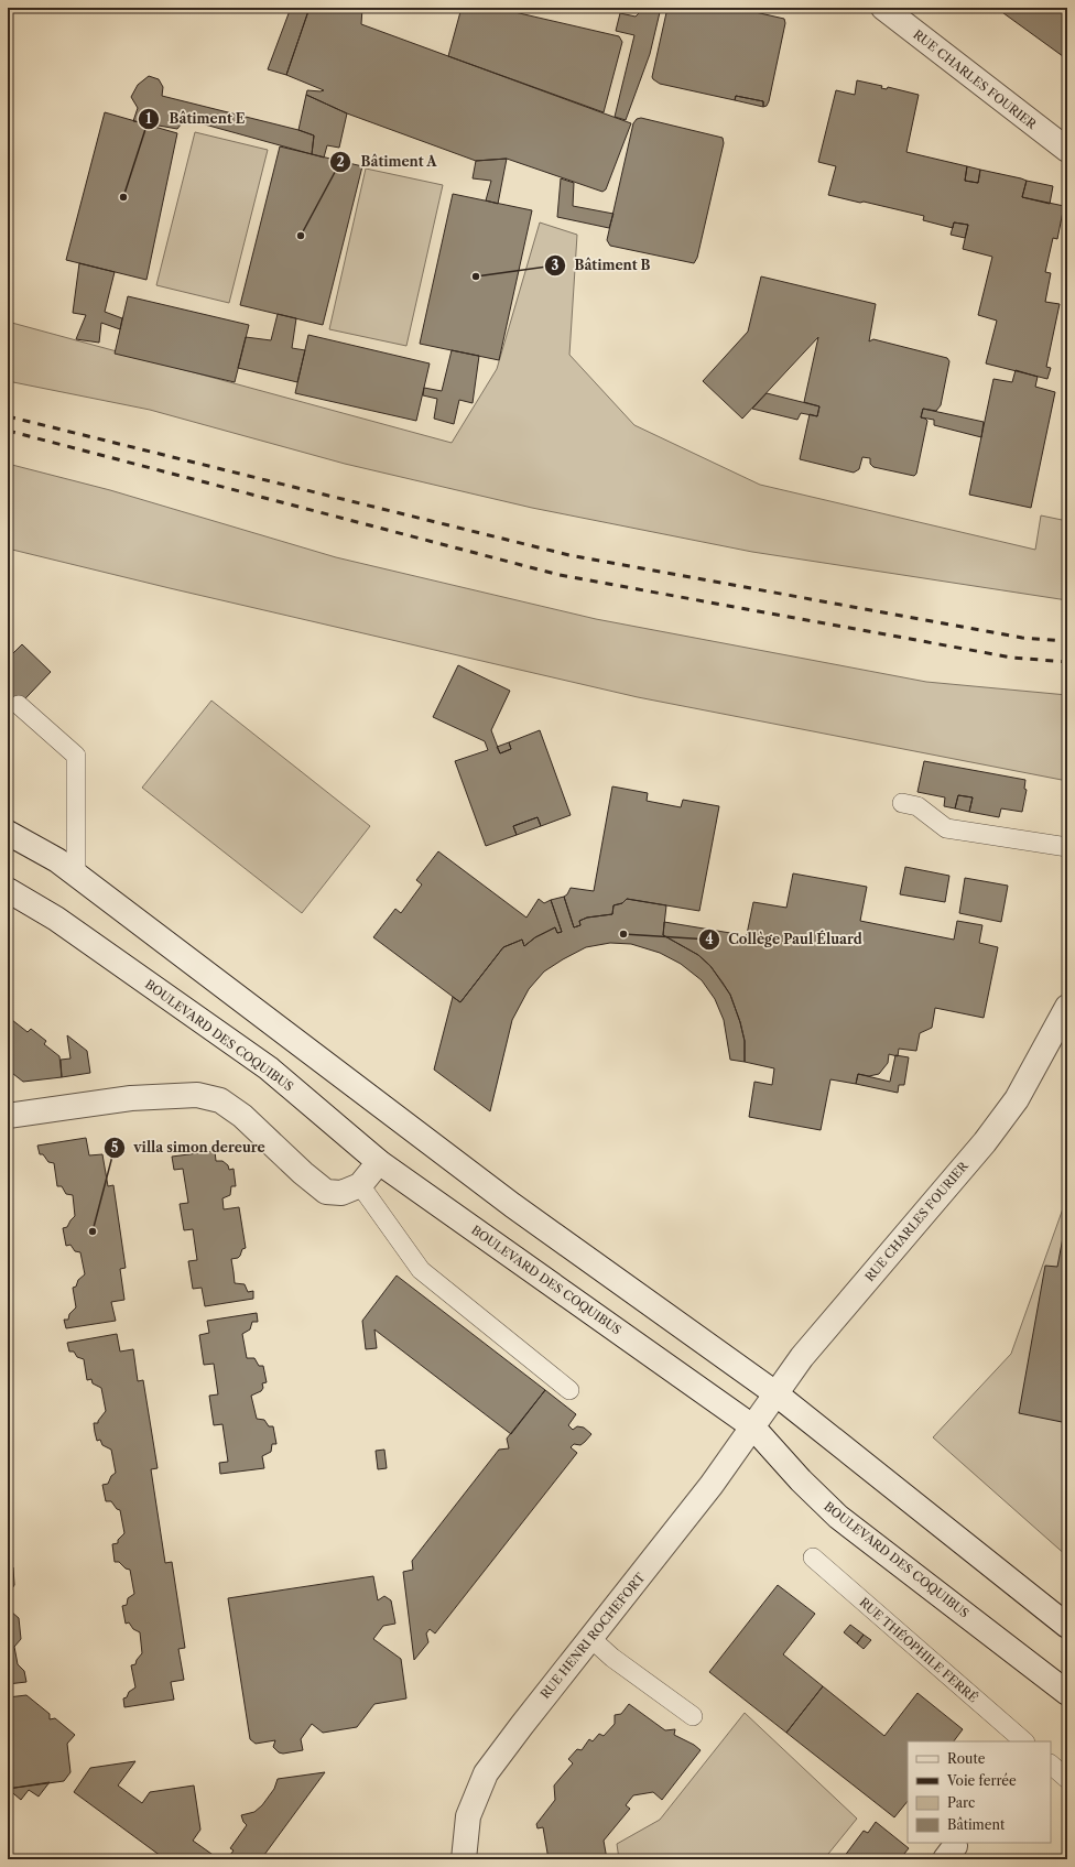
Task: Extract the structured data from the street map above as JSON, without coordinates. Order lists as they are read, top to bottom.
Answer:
{
  "streets": {
    "main road": ["RUE CHARLES FOURIER", "BOULEVARD DES COQUIBUS", "RUE HENRI ROCHEFORT"],
    "lane": ["RUE THÉOPHILE FERRÉ"]
  },
  "crossings": [
    ["RUE CHARLES FOURIER", "BOULEVARD DES COQUIBUS"],
    ["RUE CHARLES FOURIER", "RUE HENRI ROCHEFORT"],
    ["BOULEVARD DES COQUIBUS", "RUE HENRI ROCHEFORT"]
  ],
  "places": [
    "Bâtiment E",
    "Bâtiment A",
    "Bâtiment B",
    "Collège Paul Éluard",
    "villa simon dereure"
  ],
  "legend": [
    "Route",
    "Voie ferrée",
    "Parc",
    "Bâtiment"
  ]
}
